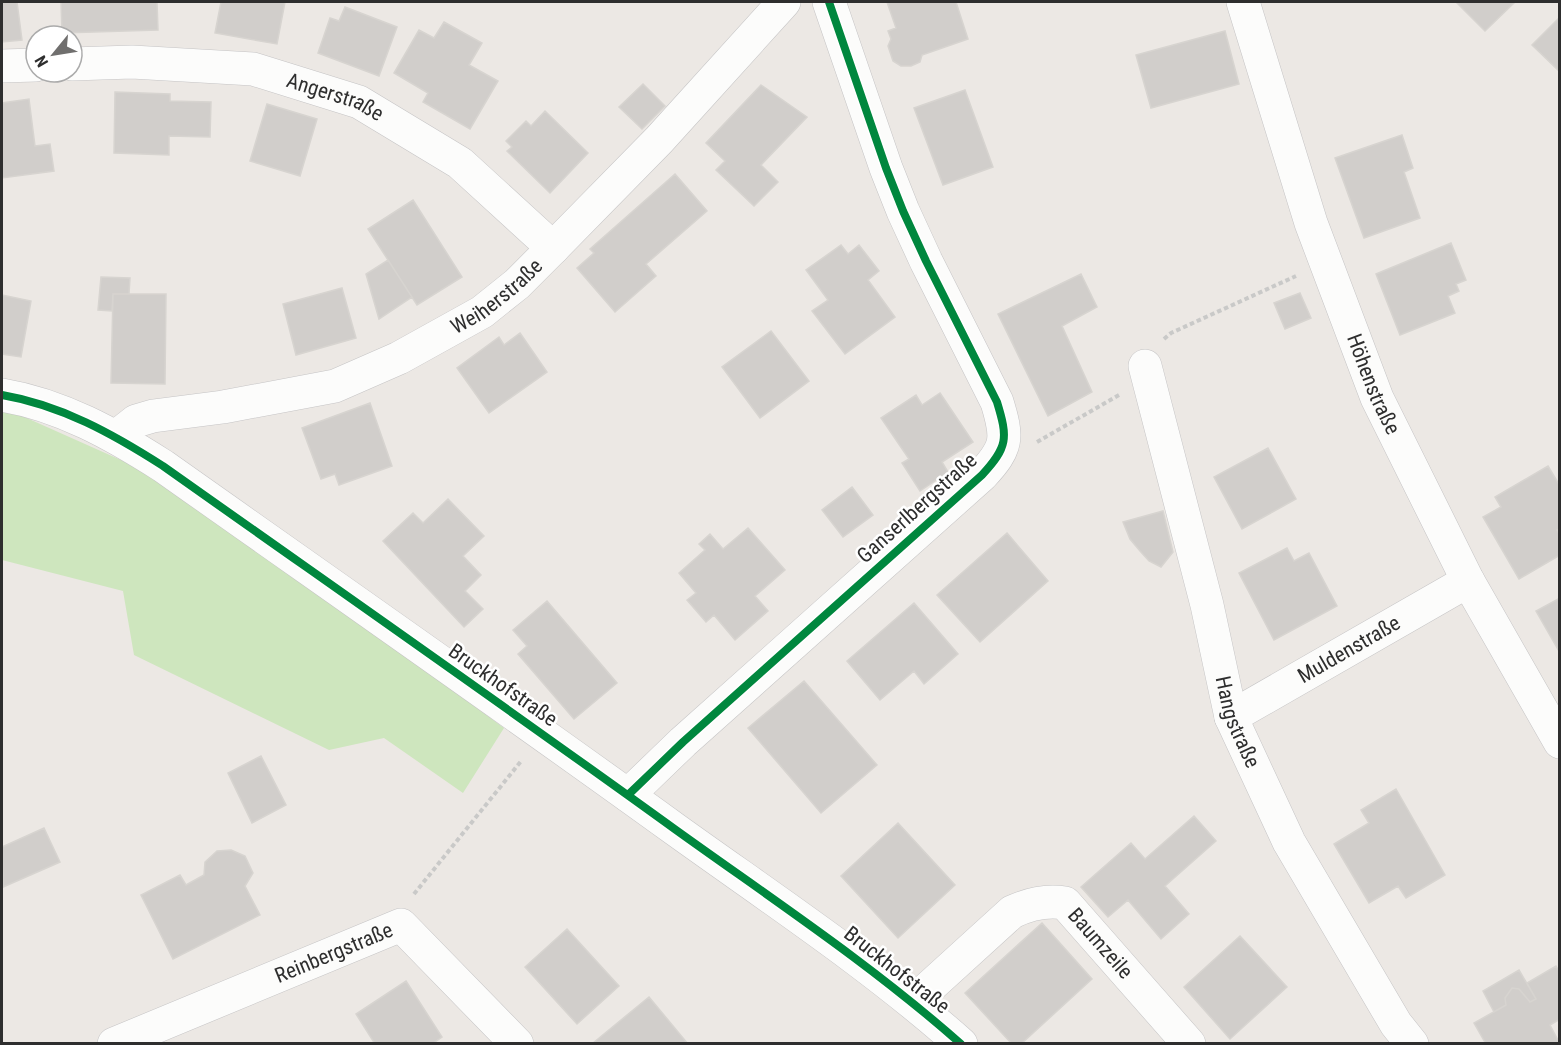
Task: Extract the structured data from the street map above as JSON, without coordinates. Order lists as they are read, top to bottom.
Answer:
{
  "streets": {
    "street": [
      "Angerstraße",
      "Weiherstraße",
      "Höhenstraße",
      "Ganserlbergstraße",
      "Muldenstraße",
      "Bruckhofstraße",
      "Hangstraße",
      "Baumzeile",
      "Reinbergstraße"
    ]
  },
  "crossings": [
    ["Angerstraße", "Weiherstraße"],
    ["Weiherstraße", "Bruckhofstraße"],
    ["Höhenstraße", "Muldenstraße"],
    ["Ganserlbergstraße", "Bruckhofstraße"],
    ["Muldenstraße", "Hangstraße"],
    ["Bruckhofstraße", "Baumzeile"]
  ],
  "north": "bottom left"
}
